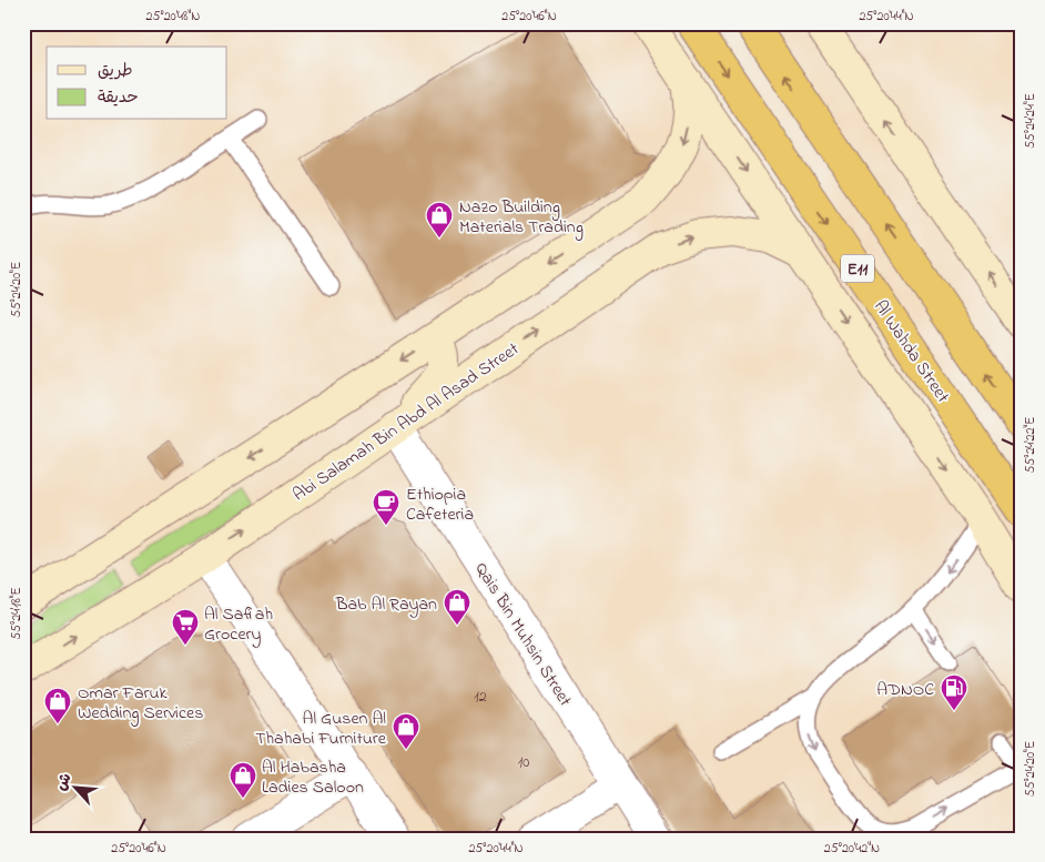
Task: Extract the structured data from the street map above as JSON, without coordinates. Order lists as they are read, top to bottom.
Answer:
{
  "streets": {
    "highway": ["E11", "Al Wahda Street"],
    "street": ["Abi Salamah Bin Abd Al Asad Street", "Qais Bin Muhsin Street"]
  },
  "crossings": [
    ["Abi Salamah Bin Abd Al Asad Street", "Qais Bin Muhsin Street"]
  ],
  "places": {
    "shop": [
      "Nazo Building Materials Trading",
      "Bab Al Rayan",
      "Omar Faruk Wedding Services",
      "Al Gusen Al Thahabi Furniture",
      "Al Habasha Ladies Saloon"
    ],
    "cafe": ["Ethiopia Cafeteria"],
    "supermarket": ["Al Safiah Grocery"],
    "fuel station": ["ADNOC"]
  },
  "house_numbers": ["12", "10"],
  "legend": ["طريق", "حديقة"],
  "north": "top left",
  "coordinates": [
    "25°20'48\"N",
    "25°20'46\"N",
    "25°20'44\"N",
    "55°24'24\"E",
    "55°24'20\"E",
    "55°24'22\"E",
    "55°24'18\"E",
    "25°20'42\"N"
  ]
}
